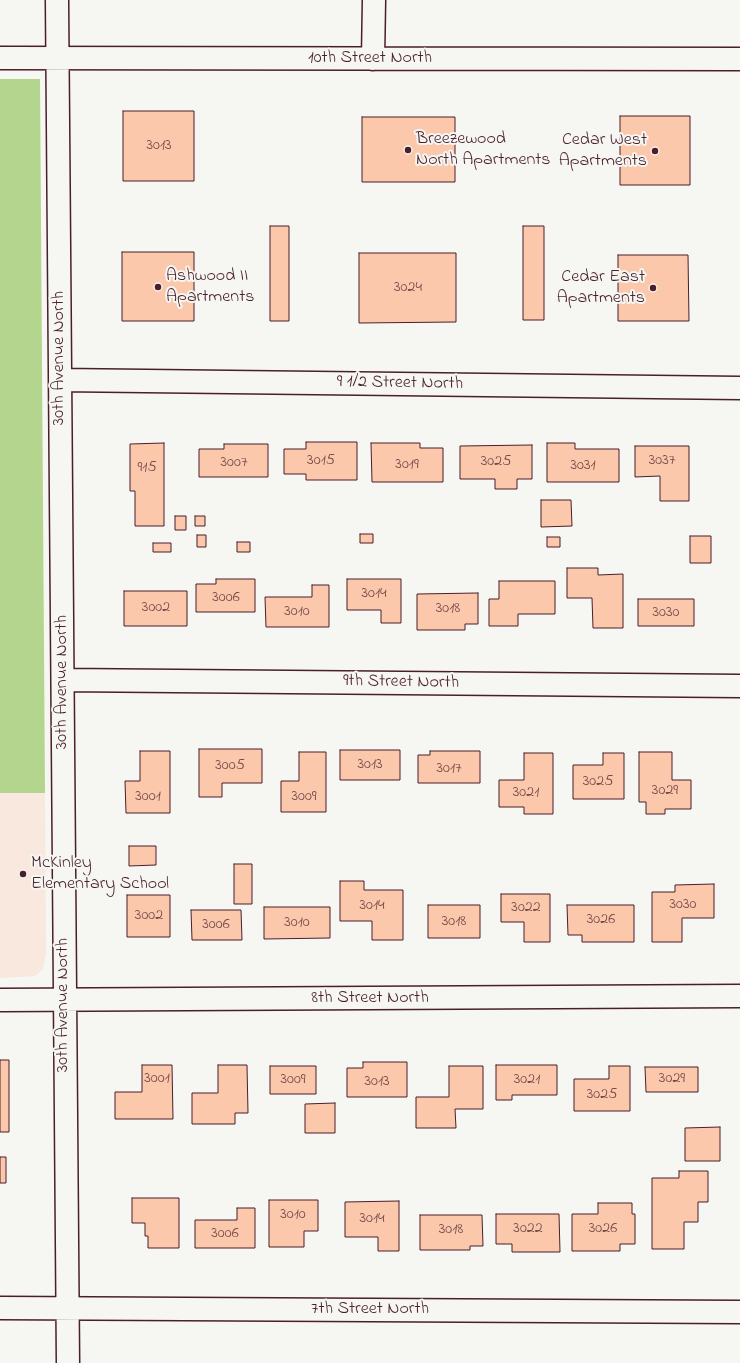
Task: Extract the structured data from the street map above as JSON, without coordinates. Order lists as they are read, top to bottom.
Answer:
{
  "streets": {
    "street": [
      "10th Street North",
      "30th Avenue North",
      "9 1/2 Street North",
      "9th Street North",
      "8th Street North",
      "7th Street North"
    ]
  },
  "crossings": [
    ["10th Street North", "30th Avenue North"],
    ["30th Avenue North", "9 1/2 Street North"],
    ["30th Avenue North", "9th Street North"],
    ["30th Avenue North", "8th Street North"],
    ["30th Avenue North", "7th Street North"]
  ],
  "places": [
    "Breezewood North Apartments",
    "Cedar West Apartments",
    "Ashwood II Apartments",
    "Cedar East Apartments",
    "McKinley Elementary School"
  ],
  "house_numbers": [
    "3013",
    "3024",
    "3015",
    "3037",
    "3025",
    "3007",
    "3019",
    "3031",
    "915",
    "3014",
    "3006",
    "3002",
    "3018",
    "3010",
    "3030",
    "3013",
    "3005",
    "3017",
    "3025",
    "3029",
    "3021",
    "3001",
    "3009",
    "3030",
    "3014",
    "3022",
    "3002",
    "3026",
    "3018",
    "3010",
    "3006",
    "3001",
    "3029",
    "3009",
    "3021",
    "3013",
    "3025",
    "3010",
    "3014",
    "3022",
    "3026",
    "3018",
    "3006"
  ]
}
